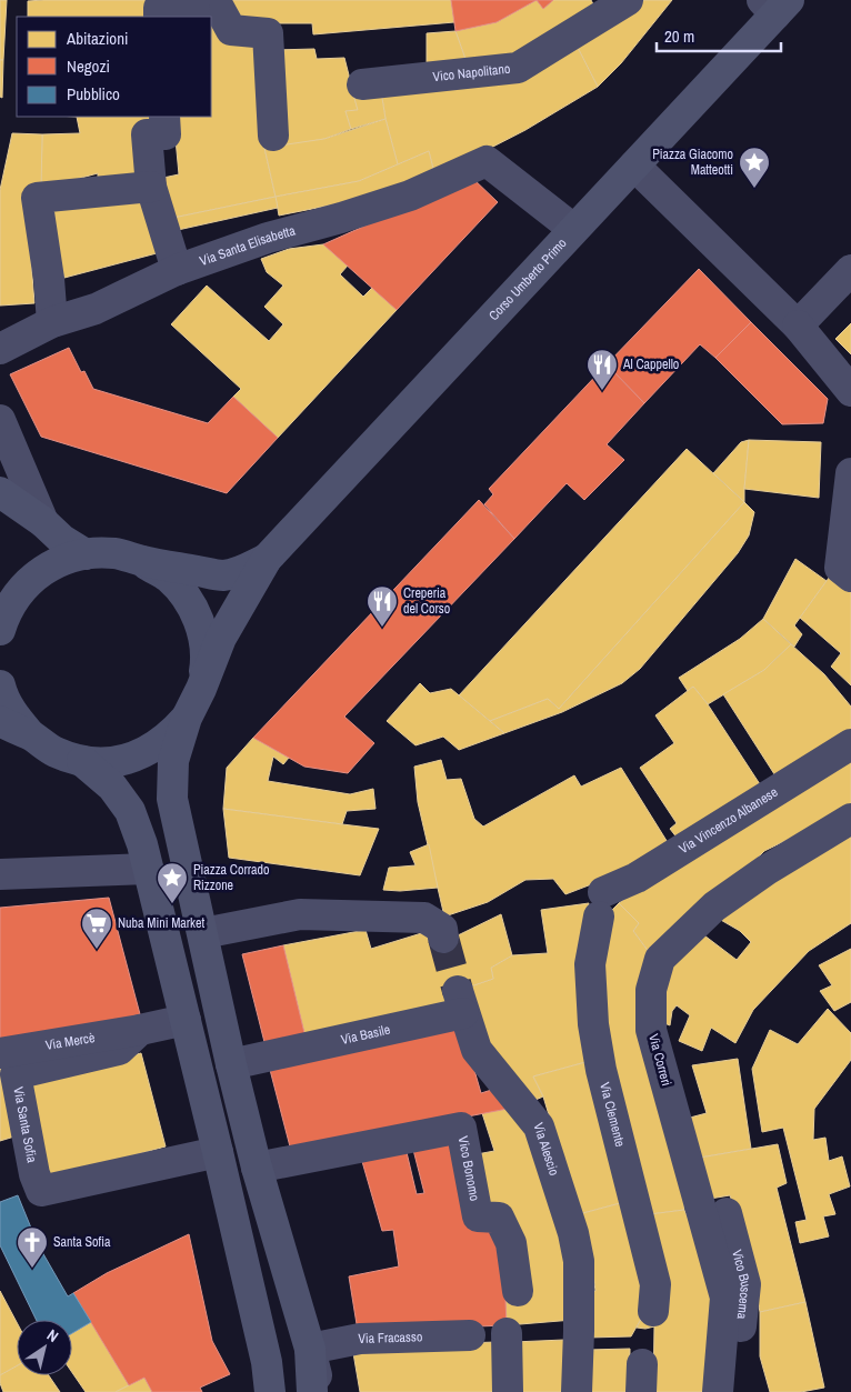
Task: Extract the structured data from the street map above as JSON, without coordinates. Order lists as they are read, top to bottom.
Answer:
{
  "streets": {
    "street": [
      "Vico Napolitano",
      "Via Santa Elisabetta",
      "Corso Umberto Primo",
      "Via Vincenzo Albanese",
      "Via Basile",
      "Via Mercè",
      "Via Correri",
      "Via Clemente",
      "Via Santa Sofia",
      "Via Alescio",
      "Vico Bonomo",
      "Vico Buscema",
      "Via Fracasso"
    ]
  },
  "crossings": [
    ["Via Santa Elisabetta", "Corso Umberto Primo"],
    ["Via Vincenzo Albanese", "Via Clemente"],
    ["Via Basile", "Via Alescio"],
    ["Via Mercè", "Via Santa Sofia"]
  ],
  "places": {
    "place": ["Piazza Giacomo Matteotti", "Piazza Corrado Rizzone"],
    "restaurant": ["Al Cappello", "Creperia del Corso"],
    "supermarket": ["Nuba Mini Market"],
    "church": ["Santa Sofia"]
  },
  "legend": ["Abitazioni", "Negozi", "Pubblico"],
  "scale_bar": "20 m",
  "north": "top right"
}
